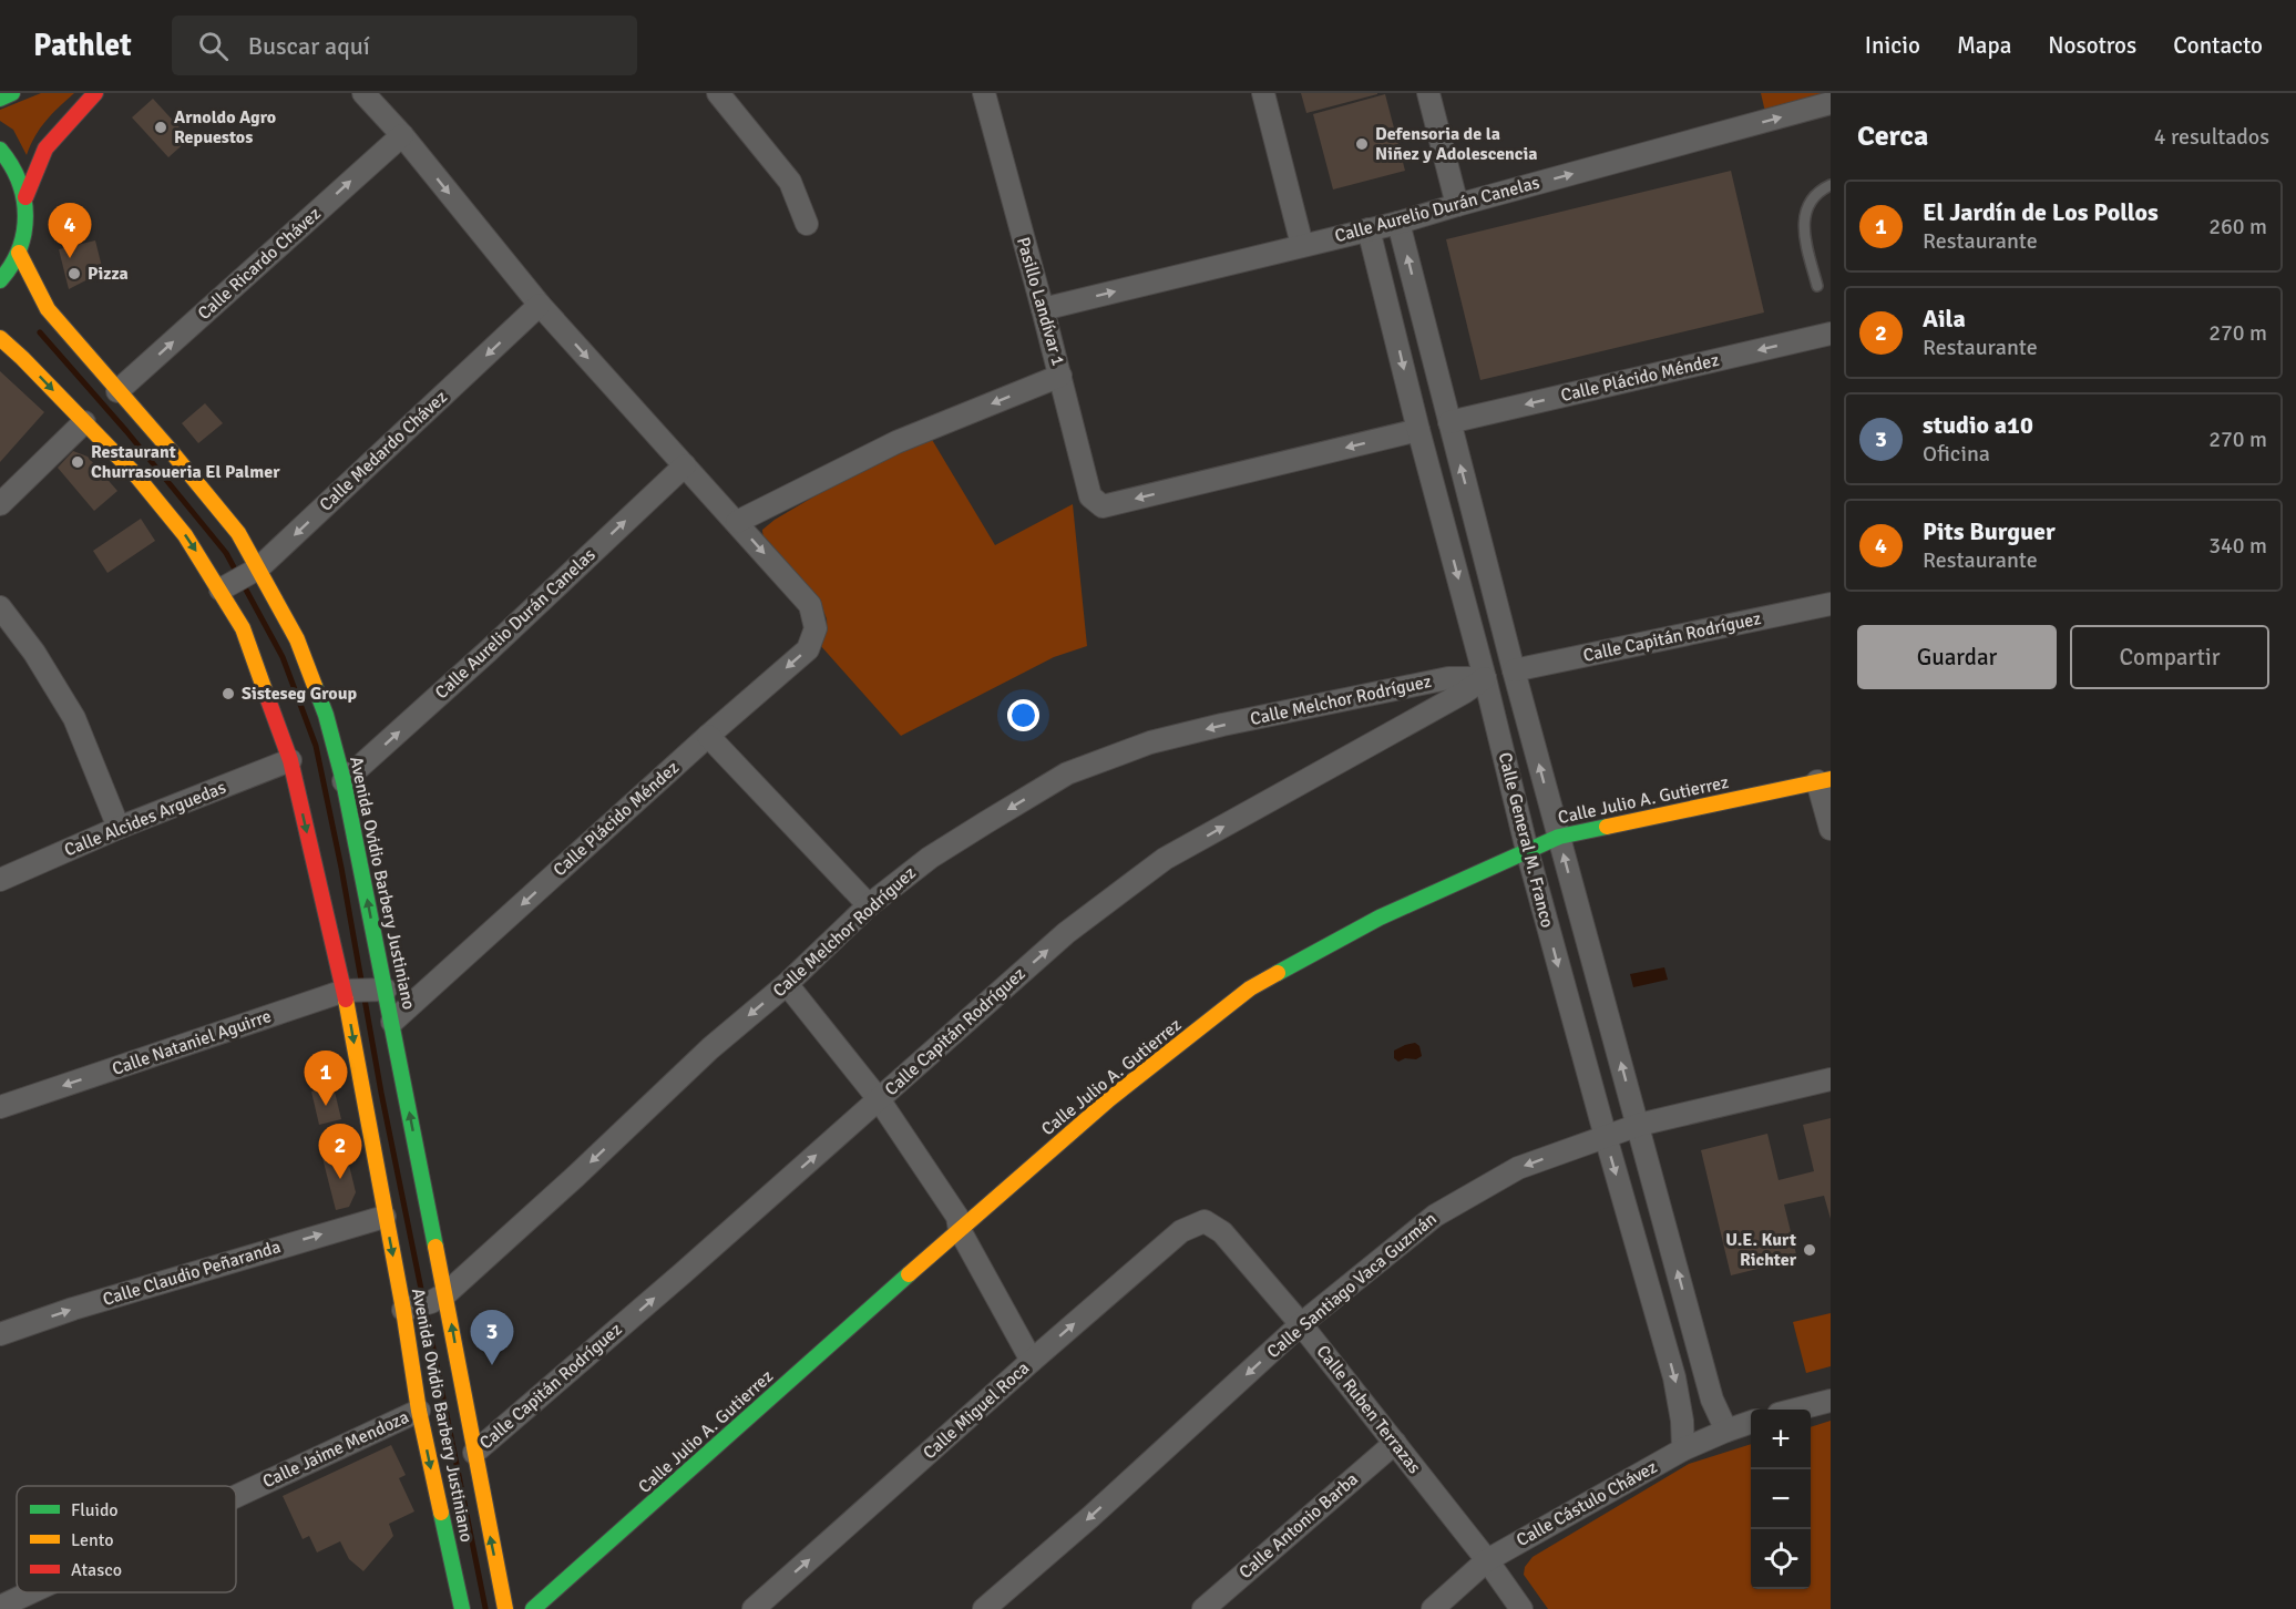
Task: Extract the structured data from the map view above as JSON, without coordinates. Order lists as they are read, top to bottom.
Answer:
{
  "streets": {
    "street": [
      "Calle Aurelio Durán Canelas",
      "Calle Ricardo Chávez",
      "Pasillo Landívar 1",
      "Calle Plácido Méndez",
      "Calle Medardo Chávez",
      "Calle Capitán Rodríguez",
      "Calle Melchor Rodríguez",
      "Calle Julio A. Gutierrez",
      "Calle Alcides Arguedas",
      "Calle General M. Franco",
      "Avenida Ovidio Barbery Justiniano",
      "Calle Nataniel Aguirre",
      "Calle Claudio Peñaranda",
      "Calle Santiago Vaca Guzmán",
      "Calle Ruben Terrazas",
      "Calle Miguel Roca",
      "Calle Jaime Mendoza",
      "Calle Cástulo Chávez",
      "Calle Antonio Barba"
    ]
  },
  "crossings": [
    ["Calle Aurelio Durán Canelas", "Pasillo Landívar 1"],
    ["Calle Aurelio Durán Canelas", "Calle General M. Franco"],
    ["Calle Aurelio Durán Canelas", "Avenida Ovidio Barbery Justiniano"],
    ["Calle Ricardo Chávez", "Avenida Ovidio Barbery Justiniano"],
    ["Pasillo Landívar 1", "Calle General M. Franco"],
    ["Calle Plácido Méndez", "Calle General M. Franco"],
    ["Calle Plácido Méndez", "Avenida Ovidio Barbery Justiniano"],
    ["Calle Medardo Chávez", "Avenida Ovidio Barbery Justiniano"],
    ["Calle Capitán Rodríguez", "Calle Melchor Rodríguez"],
    ["Calle Capitán Rodríguez", "Calle General M. Franco"],
    ["Calle Capitán Rodríguez", "Avenida Ovidio Barbery Justiniano"],
    ["Calle Melchor Rodríguez", "Calle General M. Franco"],
    ["Calle Melchor Rodríguez", "Avenida Ovidio Barbery Justiniano"],
    ["Calle Julio A. Gutierrez", "Calle General M. Franco"],
    ["Calle Alcides Arguedas", "Avenida Ovidio Barbery Justiniano"],
    ["Calle General M. Franco", "Calle Santiago Vaca Guzmán"],
    ["Calle General M. Franco", "Calle Cástulo Chávez"],
    ["Avenida Ovidio Barbery Justiniano", "Calle Nataniel Aguirre"],
    ["Avenida Ovidio Barbery Justiniano", "Calle Claudio Peñaranda"],
    ["Avenida Ovidio Barbery Justiniano", "Calle Jaime Mendoza"],
    ["Calle Santiago Vaca Guzmán", "Calle Ruben Terrazas"],
    ["Calle Ruben Terrazas", "Calle Miguel Roca"],
    ["Calle Ruben Terrazas", "Calle Cástulo Chávez"],
    ["Calle Ruben Terrazas", "Calle Antonio Barba"]
  ],
  "one_way": [
    "Calle Aurelio Durán Canelas",
    "Calle Ricardo Chávez",
    "Calle Plácido Méndez",
    "Calle Medardo Chávez",
    "Calle Capitán Rodríguez",
    "Calle Melchor Rodríguez",
    "Calle Nataniel Aguirre",
    "Calle Claudio Peñaranda",
    "Calle Santiago Vaca Guzmán",
    "Calle Miguel Roca"
  ],
  "places": [
    "Arnoldo Agro Repuestos",
    "Defensoria de la Niñez y Adolescencia",
    "Pizza",
    "Restaurant Churrasoueria El Palmer",
    "Sisteseg Group",
    "U.E. Kurt Richter"
  ],
  "legend": ["Fluido", "Lento", "Atasco"],
  "page": {
    "header": "Pathlet",
    "search": "Buscar aquí",
    "nav": [
      "Inicio",
      "Mapa",
      "Nosotros",
      "Contacto"
    ],
    "heading": ["Cerca", "4 resultados"],
    "list": [
      {
        "mark": "1",
        "name": "El Jardín de Los Pollos",
        "note": "Restaurante",
        "value": "260 m"
      },
      {
        "mark": "2",
        "name": "Aila",
        "note": "Restaurante",
        "value": "270 m"
      },
      {
        "mark": "3",
        "name": "studio a10",
        "note": "Oficina",
        "value": "270 m"
      },
      {
        "mark": "4",
        "name": "Pits Burguer",
        "note": "Restaurante",
        "value": "340 m"
      }
    ],
    "pins": [
      "4",
      "1",
      "2",
      "3"
    ],
    "buttons": ["Guardar", "Compartir"],
    "map_buttons": ["+", "−"]
  }
}
